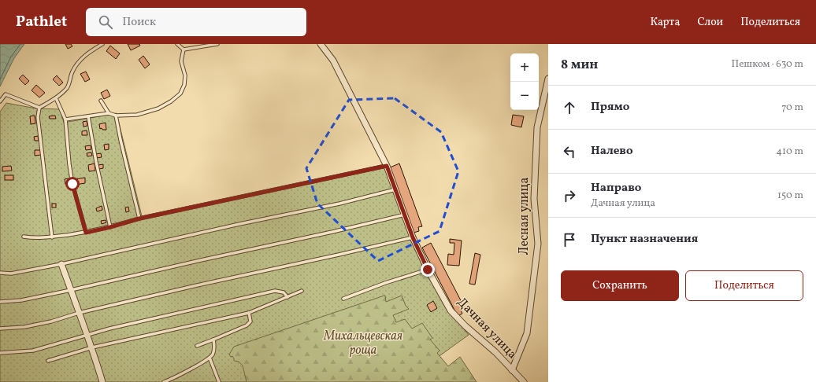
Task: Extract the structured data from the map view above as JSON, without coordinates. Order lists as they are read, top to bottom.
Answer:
{
  "streets": {
    "street": ["Лесная улица", "Дачная улица"]
  },
  "crossings": [
    ["Лесная улица", "Дачная улица"]
  ],
  "parks": ["Михальцевская роща"],
  "page": {
    "header": "Pathlet",
    "search": "Поиск",
    "nav": ["Карта", "Слои", "Поделиться"],
    "heading": ["8 мин", "Пешком · 630 m"],
    "map_buttons": ["+", "−"],
    "list": [
      ["Прямо", "70 m"],
      ["Налево", "410 m"],
      ["Направо", "Дачная улица", "150 m"],
      "Пункт назначения"
    ],
    "buttons": ["Сохранить", "Поделиться"]
  }
}
